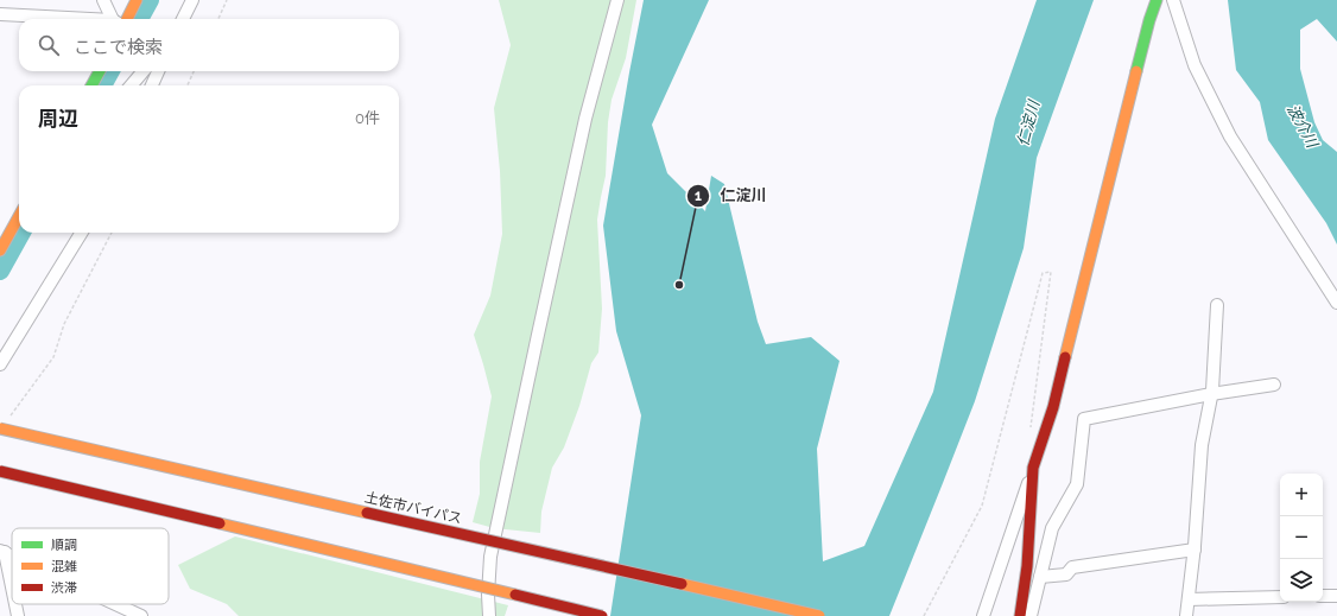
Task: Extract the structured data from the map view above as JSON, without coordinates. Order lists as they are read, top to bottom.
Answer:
{
  "streets": {
    "main road": ["土佐市バイパス"]
  },
  "water": ["仁淀川", "波介川"],
  "places": ["仁淀川"],
  "legend": ["順調", "混雑", "渋滞"],
  "page": {
    "search": "ここで検索",
    "heading": ["周辺", "0件"],
    "map_buttons": ["+", "−"]
  }
}
